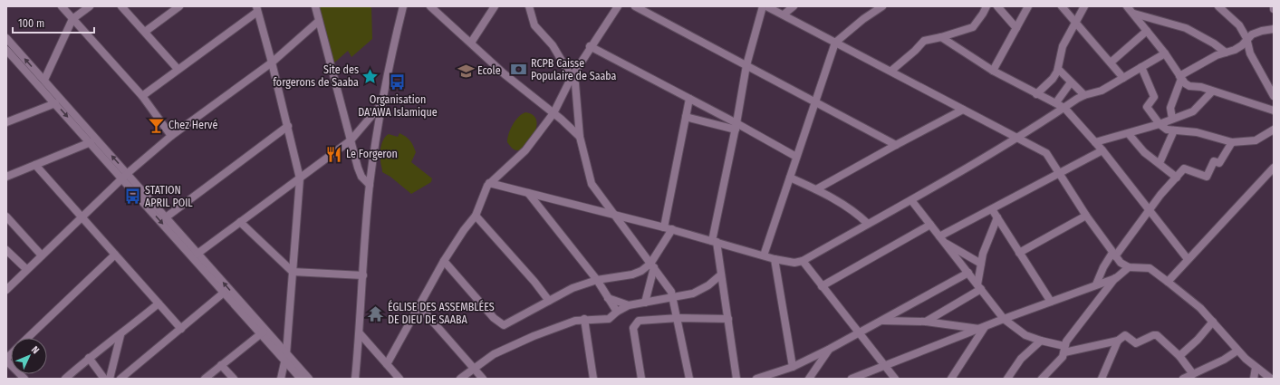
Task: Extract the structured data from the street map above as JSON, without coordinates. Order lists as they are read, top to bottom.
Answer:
{
  "places": {
    "bank": ["RCPB Caisse Populaire de Saaba"],
    "school or university": ["Ecole"],
    "place": ["Site des forgerons de Saaba"],
    "bus stop": ["Organisation DA'AWA Islamique", "STATION APRIL POIL"],
    "bar": ["Chez Hervé"],
    "restaurant": ["Le Forgeron"],
    "temple": ["ÉGLISE DES ASSEMBLÉES DE DIEU DE SAABA"]
  },
  "scale_bar": "100 m",
  "north": "top right"
}
